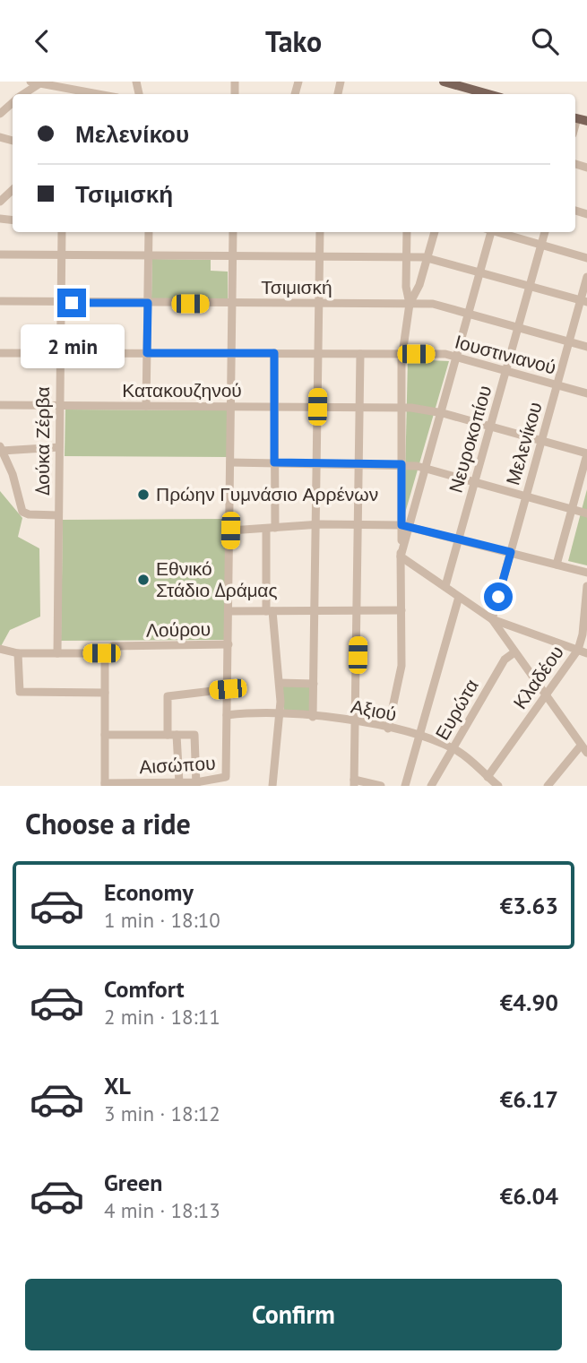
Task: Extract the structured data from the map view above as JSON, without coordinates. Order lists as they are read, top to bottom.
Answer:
{
  "streets": {
    "street": [
      "Τσιμισκή",
      "Ιουστινιανού",
      "Κατακουζηνού",
      "Νευροκοπίου",
      "Δούκα Ζέρβα",
      "Μελενίκου",
      "Λούρου",
      "Κλαδέου",
      "Ευρώτα",
      "Αξιού",
      "Αισώπου"
    ]
  },
  "crossings": [
    ["Τσιμισκή", "Νευροκοπίου"],
    ["Τσιμισκή", "Δούκα Ζέρβα"],
    ["Τσιμισκή", "Μελενίκου"],
    ["Ιουστινιανού", "Νευροκοπίου"],
    ["Ιουστινιανού", "Δούκα Ζέρβα"],
    ["Ιουστινιανού", "Μελενίκου"],
    ["Κατακουζηνού", "Νευροκοπίου"],
    ["Κατακουζηνού", "Δούκα Ζέρβα"],
    ["Κατακουζηνού", "Μελενίκου"],
    ["Δούκα Ζέρβα", "Λούρου"],
    ["Κλαδέου", "Αξιού"],
    ["Ευρώτα", "Αξιού"],
    ["Αξιού", "Αισώπου"]
  ],
  "places": ["Πρώην Γυμνάσιο Αρρένων", "Εθνικό Στάδιο Δράμας"],
  "page": {
    "header": "Tako",
    "banner": ["Μελενίκου", "Τσιμισκή"],
    "bubble": "2 min",
    "heading": "Choose a ride",
    "list": [
      {
        "name": "Economy",
        "note": "1 min · 18:10",
        "value": "€3.63"
      },
      {
        "name": "Comfort",
        "note": "2 min · 18:11",
        "value": "€4.90"
      },
      {
        "name": "XL",
        "note": "3 min · 18:12",
        "value": "€6.17"
      },
      {
        "name": "Green",
        "note": "4 min · 18:13",
        "value": "€6.04"
      }
    ],
    "buttons": "Confirm"
  }
}
